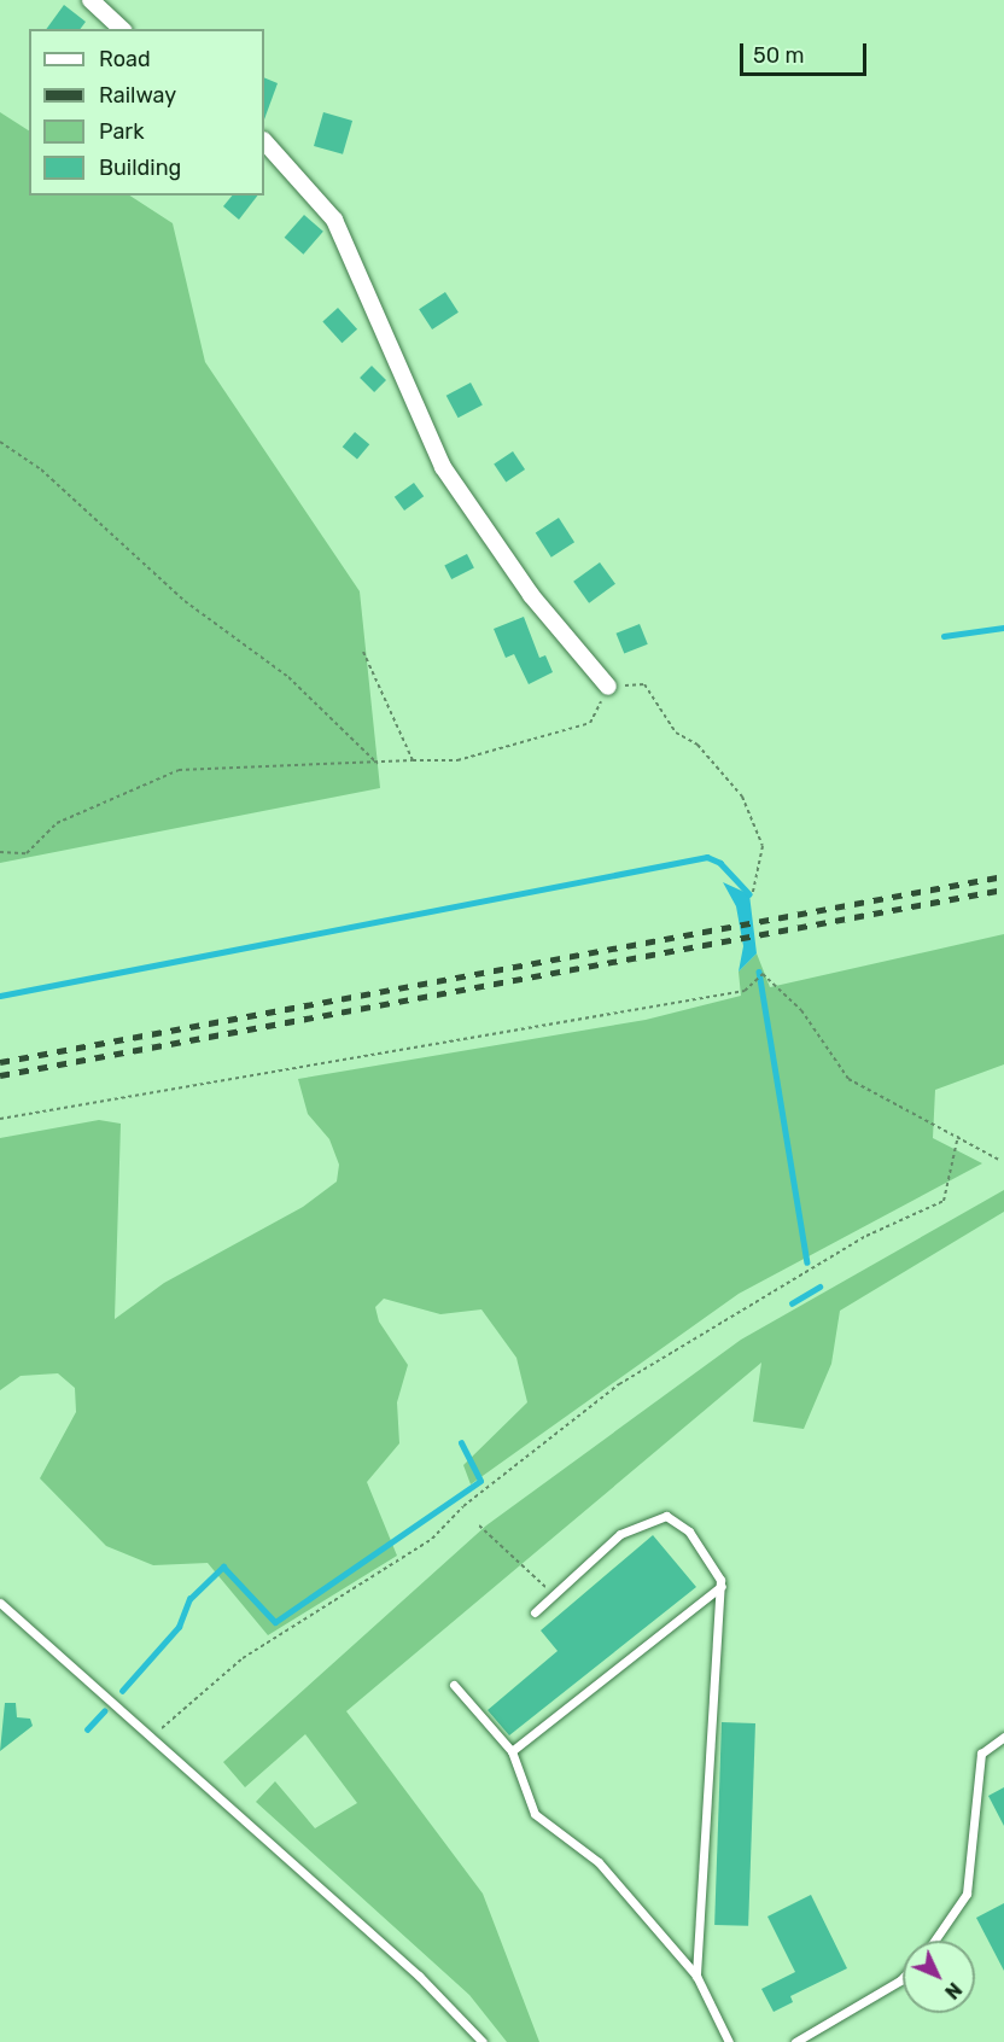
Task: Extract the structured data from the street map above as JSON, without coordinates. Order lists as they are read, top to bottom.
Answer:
{
  "legend": [
    "Road",
    "Railway",
    "Park",
    "Building"
  ],
  "scale_bar": "50 m",
  "north": "bottom right"
}
